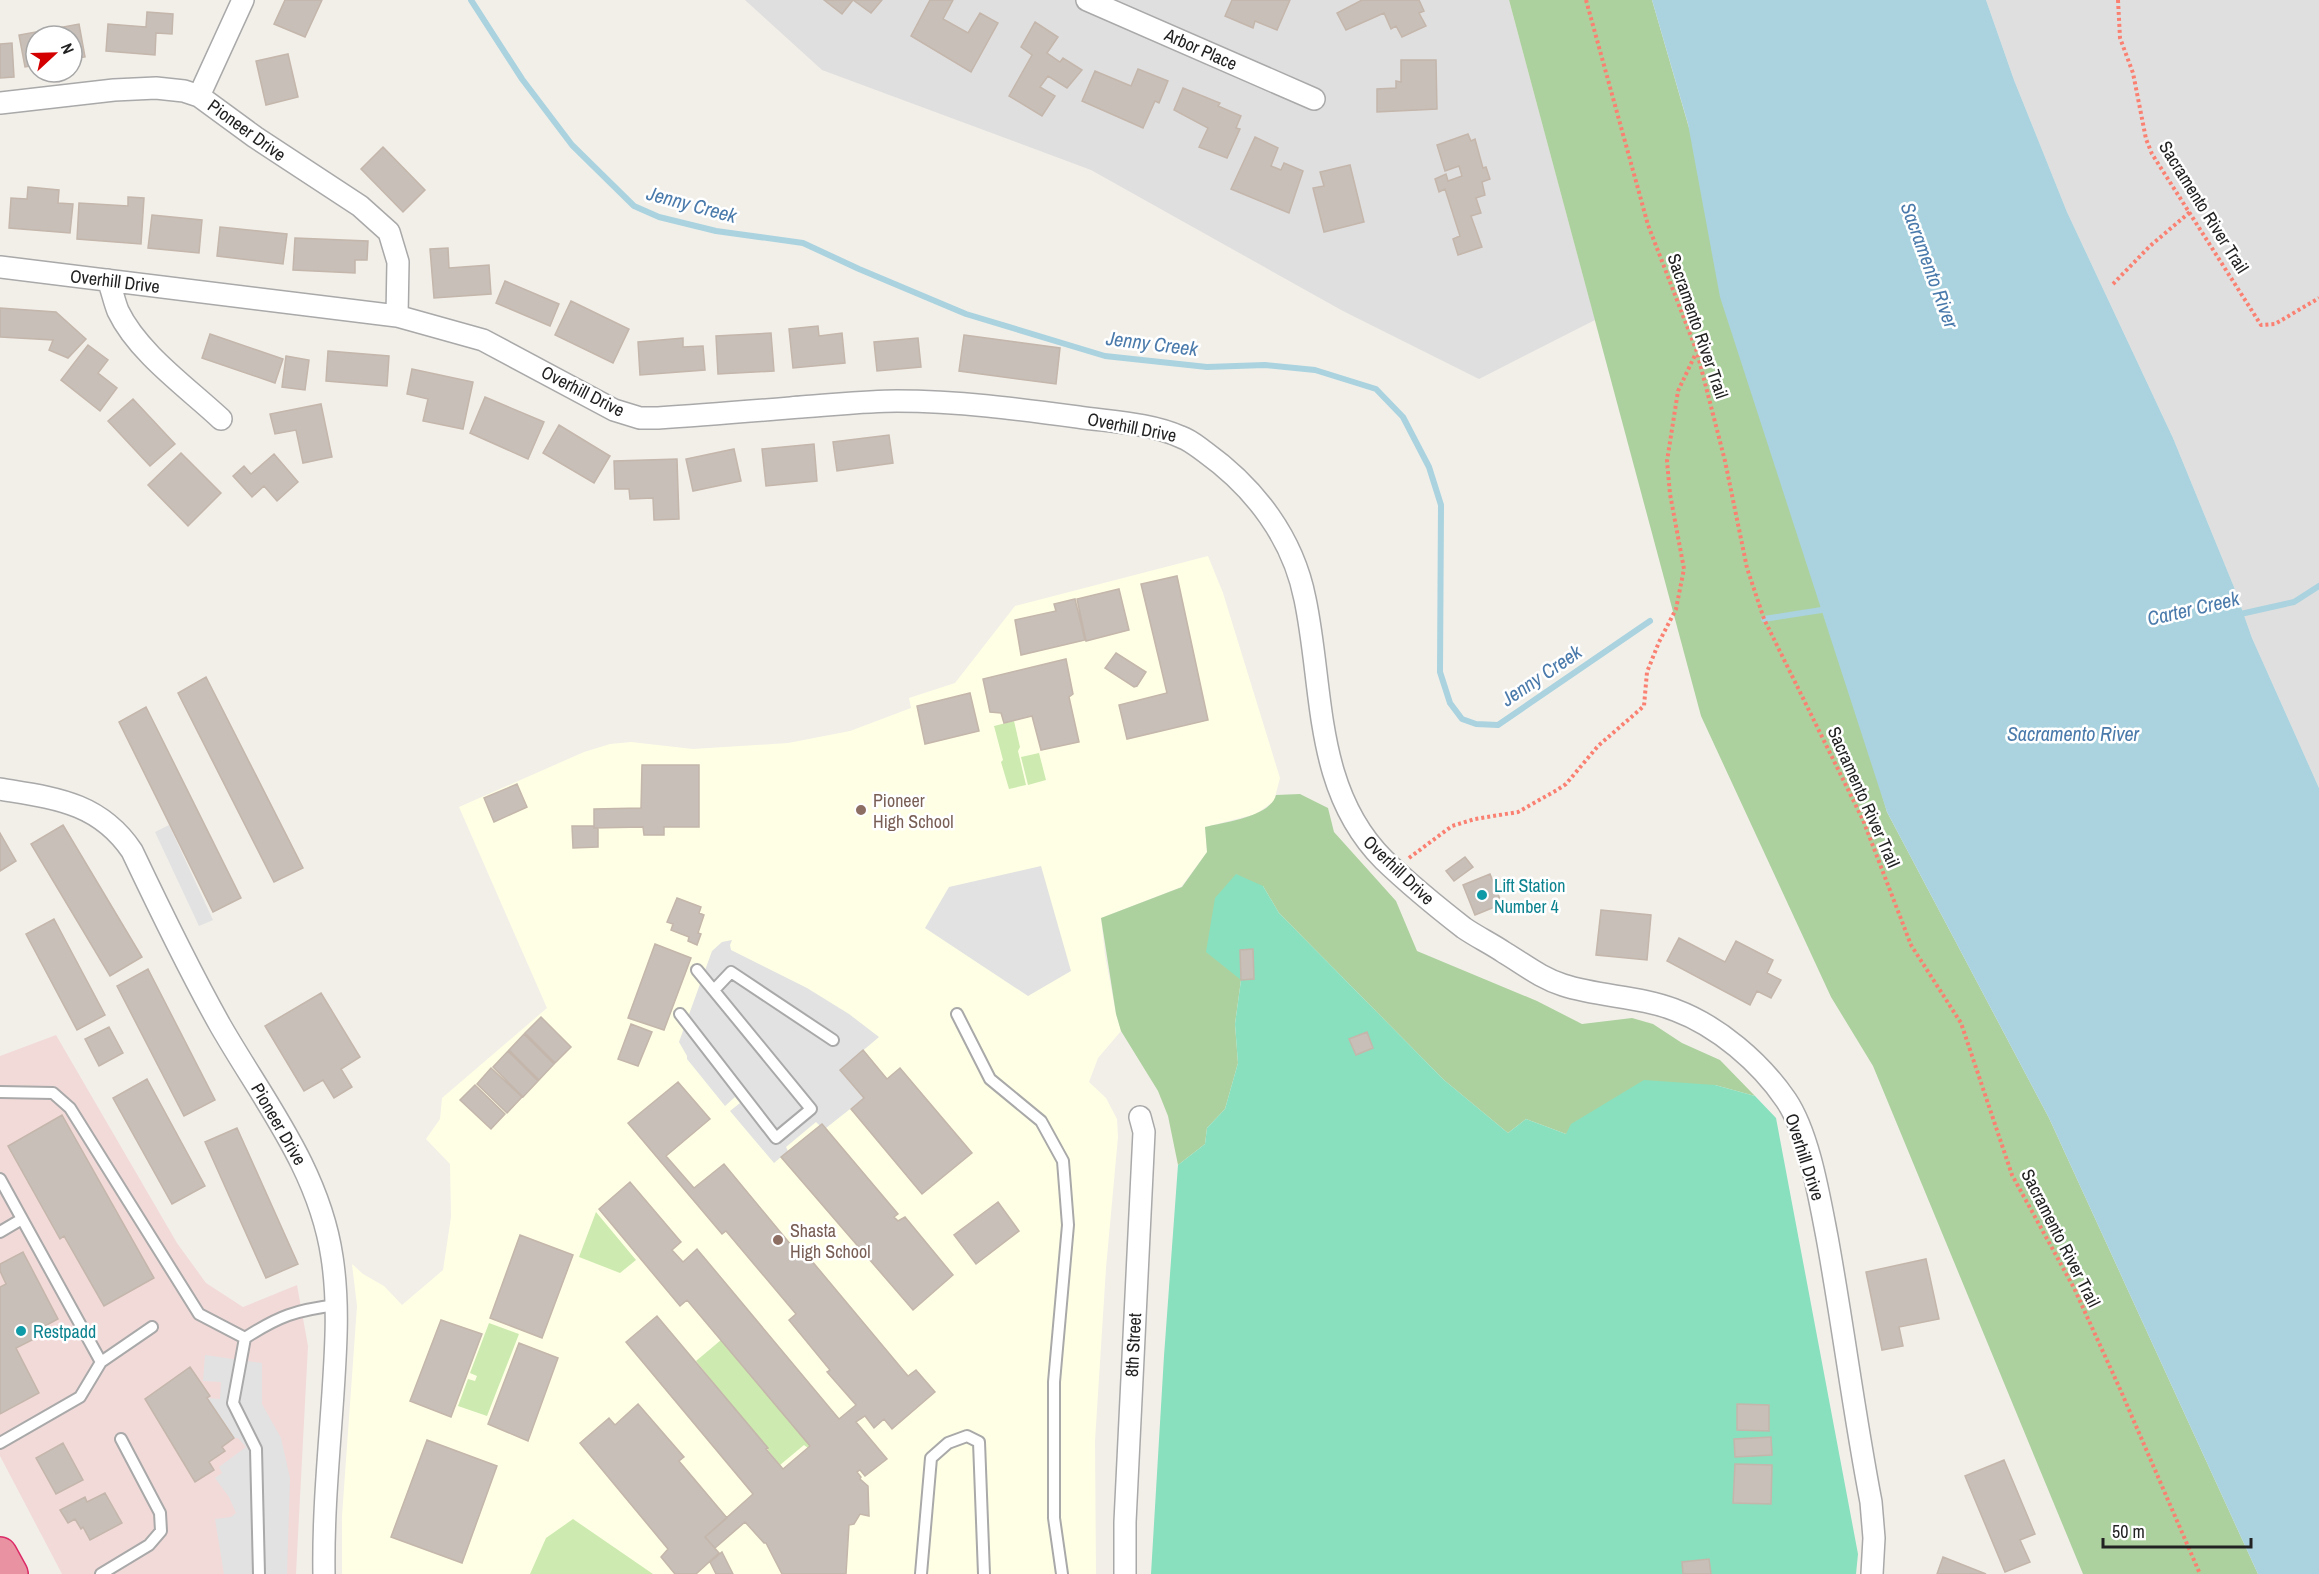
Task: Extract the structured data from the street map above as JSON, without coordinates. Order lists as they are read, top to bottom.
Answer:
{
  "streets": {
    "street": [
      "Arbor Place",
      "Pioneer Drive",
      "Overhill Drive",
      "8th Street"
    ],
    "path": ["Sacramento River Trail"]
  },
  "crossings": [
    ["Pioneer Drive", "Overhill Drive"]
  ],
  "water": ["Jenny Creek", "Sacramento River", "Carter Creek"],
  "places": [
    "Pioneer High School",
    "Lift Station Number 4",
    "Shasta High School",
    "Restpadd"
  ],
  "scale_bar": "50 m",
  "north": "right"
}
